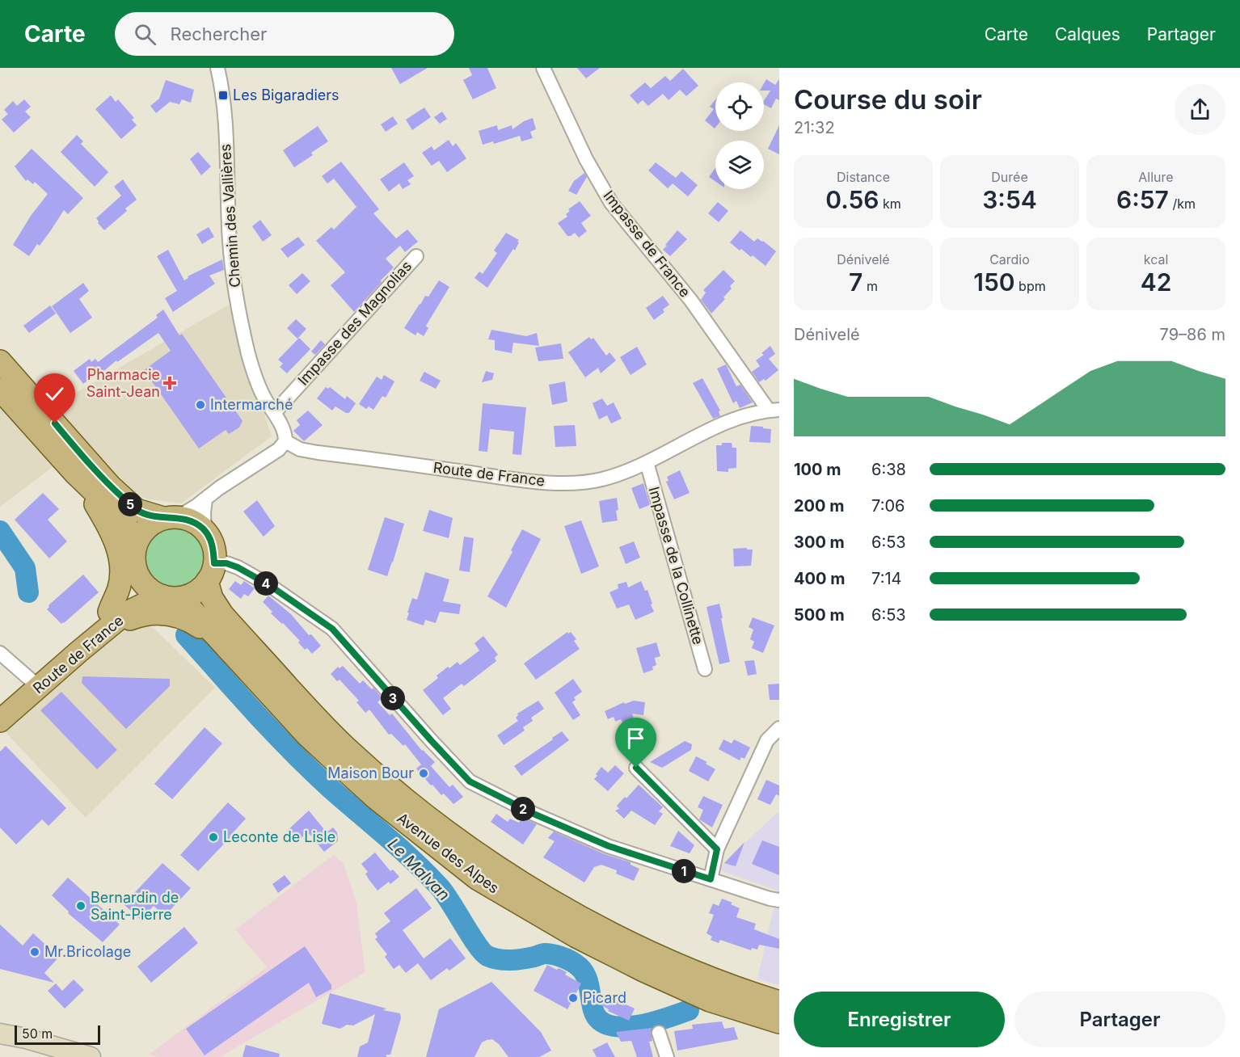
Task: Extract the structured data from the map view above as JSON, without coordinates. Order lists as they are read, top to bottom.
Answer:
{
  "streets": {
    "main road": ["Route de France", "Avenue des Alpes"],
    "street": [
      "Chemin des Vallières",
      "Impasse de France",
      "Impasse des Magnolias",
      "Impasse de la Collinette"
    ]
  },
  "crossings": [
    ["Chemin des Vallières", "Impasse des Magnolias"],
    ["Chemin des Vallières", "Route de France"],
    ["Impasse de France", "Route de France"],
    ["Route de France", "Impasse de la Collinette"],
    ["Route de France", "Avenue des Alpes"]
  ],
  "water": ["Le Malvan"],
  "places": {
    "transit": ["Les Bigaradiers"],
    "health": ["Pharmacie Saint-Jean"],
    "other": [
      "Intermarché",
      "Maison Bour",
      "Leconte de Lisle",
      "Bernardin de Saint-Pierre",
      "Mr.Bricolage",
      "Picard"
    ]
  },
  "scale_bar": "50 m",
  "page": {
    "header": "Carte",
    "search": "Rechercher",
    "nav": ["Carte", "Calques", "Partager"],
    "heading": ["Course du soir", "21:32"],
    "stats": [
      ["Distance", "0.56 km"],
      ["Durée", "3:54"],
      ["Allure", "6:57 /km"],
      ["Dénivelé", "7 m"],
      ["Cardio", "150 bpm"],
      ["kcal", "42"]
    ],
    "chart": ["Dénivelé", "79–86 m"],
    "list": [
      {
        "name": "100 m",
        "note": "6:38"
      },
      {
        "name": "200 m",
        "note": "7:06"
      },
      {
        "name": "300 m",
        "note": "6:53"
      },
      {
        "name": "400 m",
        "note": "7:14"
      },
      {
        "name": "500 m",
        "note": "6:53"
      }
    ],
    "pins": [
      "5",
      "4",
      "3",
      "2",
      "1"
    ],
    "buttons": ["Enregistrer", "Partager"],
    "scale": "50 m"
  }
}
